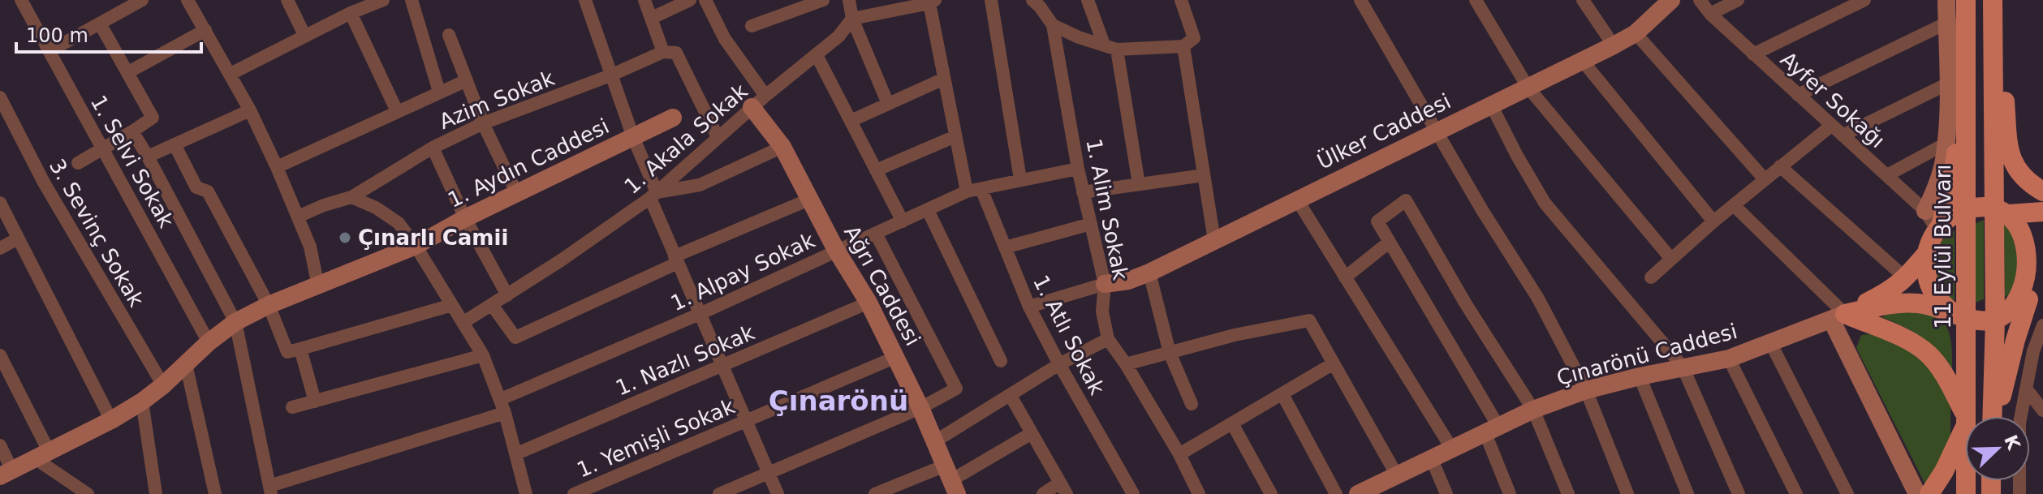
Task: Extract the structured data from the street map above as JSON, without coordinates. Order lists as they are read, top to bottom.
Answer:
{
  "streets": {
    "main road": [
      "Ülker Caddesi",
      "1. Aydın Caddesi",
      "11 Eylül Bulvarı",
      "Ağrı Caddesi",
      "Çınarönü Caddesi"
    ],
    "street": [
      "Azim Sokak",
      "Ayfer Sokağı",
      "1. Akala Sokak",
      "1. Selvi Sokak",
      "1. Alim Sokak",
      "3. Sevinç Sokak",
      "1. Alpay Sokak",
      "1. Atlı Sokak",
      "1. Nazlı Sokak",
      "1. Yemişli Sokak"
    ]
  },
  "crossings": [
    ["Ülker Caddesi", "1. Alim Sokak"],
    ["1. Akala Sokak", "Ağrı Caddesi"],
    ["1. Selvi Sokak", "1. Aydın Caddesi"],
    ["1. Aydın Caddesi", "3. Sevinç Sokak"],
    ["1. Alim Sokak", "1. Alpay Sokak"],
    ["1. Alpay Sokak", "Ağrı Caddesi"],
    ["1. Alpay Sokak", "1. Atlı Sokak"],
    ["Ağrı Caddesi", "1. Nazlı Sokak"],
    ["Ağrı Caddesi", "1. Yemişli Sokak"]
  ],
  "districts": ["Çınarönü"],
  "places": ["Çınarlı Camii"],
  "scale_bar": "100 m",
  "north": "top right"
}
